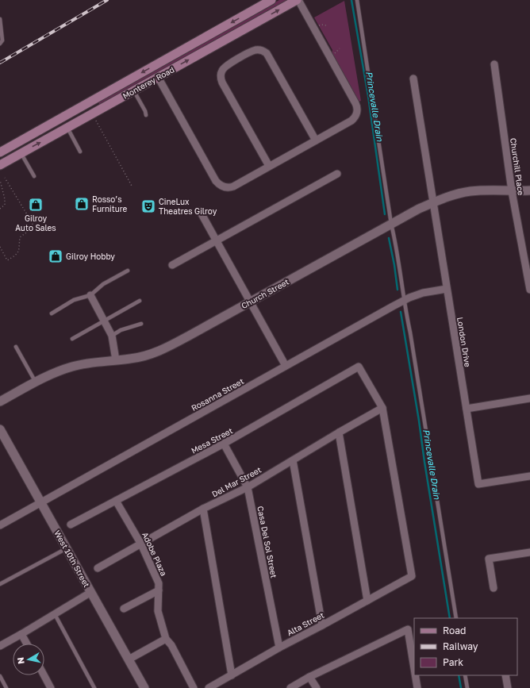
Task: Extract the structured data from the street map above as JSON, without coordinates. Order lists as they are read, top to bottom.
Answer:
{
  "streets": {
    "main road": ["Monterey Road"],
    "street": [
      "Churchill Place",
      "Church Street",
      "London Drive",
      "Rosanna Street",
      "Mesa Street",
      "Del Mar Street",
      "Casa Del Sol Street",
      "Adobe Plaza",
      "West 10th Street",
      "Alta Street"
    ]
  },
  "crossings": [
    ["Churchill Place", "Church Street"],
    ["Church Street", "London Drive"],
    ["London Drive", "Rosanna Street"],
    ["Rosanna Street", "West 10th Street"],
    ["Mesa Street", "Del Mar Street"],
    ["Mesa Street", "Casa Del Sol Street"],
    ["Mesa Street", "Adobe Plaza"],
    ["Mesa Street", "Alta Street"],
    ["Del Mar Street", "Casa Del Sol Street"],
    ["Del Mar Street", "Adobe Plaza"],
    ["Del Mar Street", "Alta Street"],
    ["Casa Del Sol Street", "Alta Street"]
  ],
  "water": ["Princevalle Drain"],
  "places": {
    "shop": ["Rosso’s Furniture", "Gilroy Auto Sales", "Gilroy Hobby"],
    "theatre": ["CineLux Theatres Gilroy"]
  },
  "legend": ["Road", "Railway", "Park"],
  "north": "left"
}
